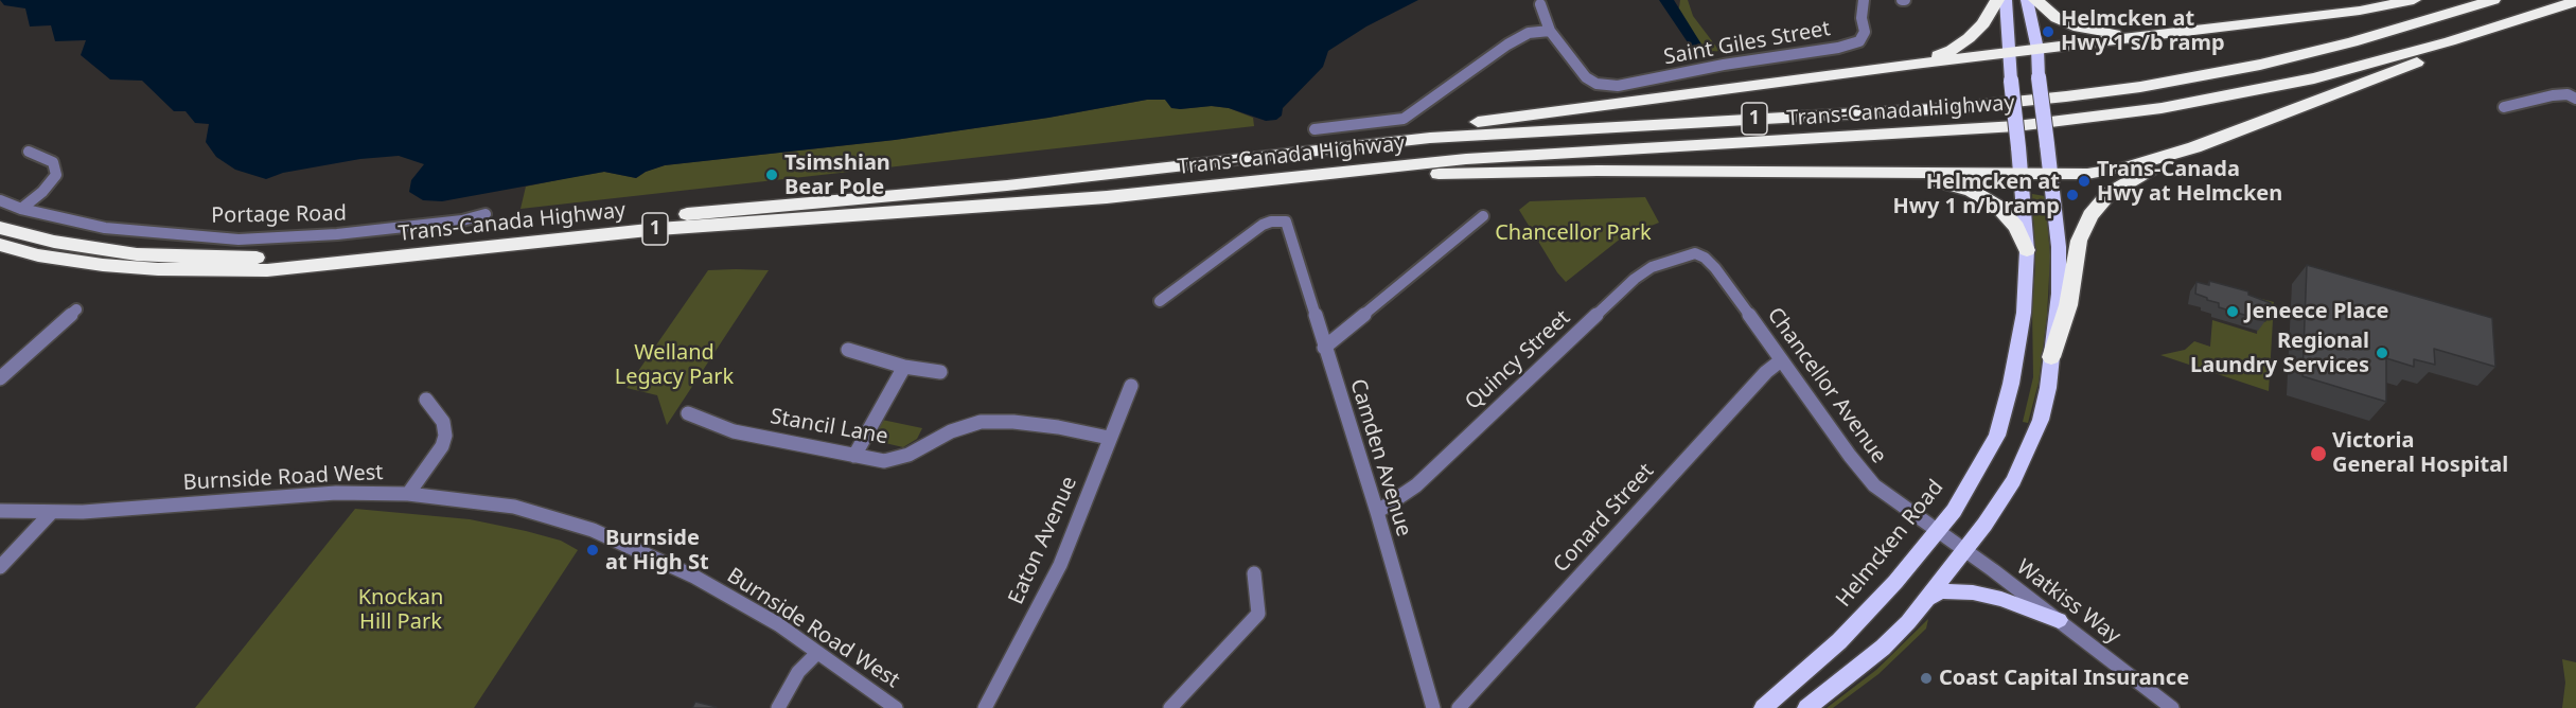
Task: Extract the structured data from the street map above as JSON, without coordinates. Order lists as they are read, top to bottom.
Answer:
{
  "streets": {
    "highway": ["Trans-Canada Highway", "1"],
    "main road": ["Helmcken Road"],
    "street": [
      "Saint Giles Street",
      "Portage Road",
      "Quincy Street",
      "Chancellor Avenue",
      "Stancil Lane",
      "Camden Avenue",
      "Burnside Road West",
      "Conard Street",
      "Eaton Avenue",
      "Watkiss Way"
    ]
  },
  "crossings": [
    ["Quincy Street", "Chancellor Avenue"],
    ["Quincy Street", "Camden Avenue"],
    ["Chancellor Avenue", "Conard Street"],
    ["Chancellor Avenue", "Helmcken Road"],
    ["Chancellor Avenue", "Watkiss Way"],
    ["Stancil Lane", "Eaton Avenue"],
    ["Helmcken Road", "Watkiss Way"]
  ],
  "parks": ["Chancellor Park", "Welland Legacy Park", "Knockan Hill Park"],
  "places": [
    "Helmcken at Hwy 1 s/b ramp",
    "Tsimshian Bear Pole",
    "Trans-Canada Hwy at Helmcken",
    "Helmcken at Hwy 1 n/b ramp",
    "Jeneece Place",
    "Regional Laundry Services",
    "Victoria General Hospital",
    "Burnside at High St",
    "Coast Capital Insurance"
  ]
}
